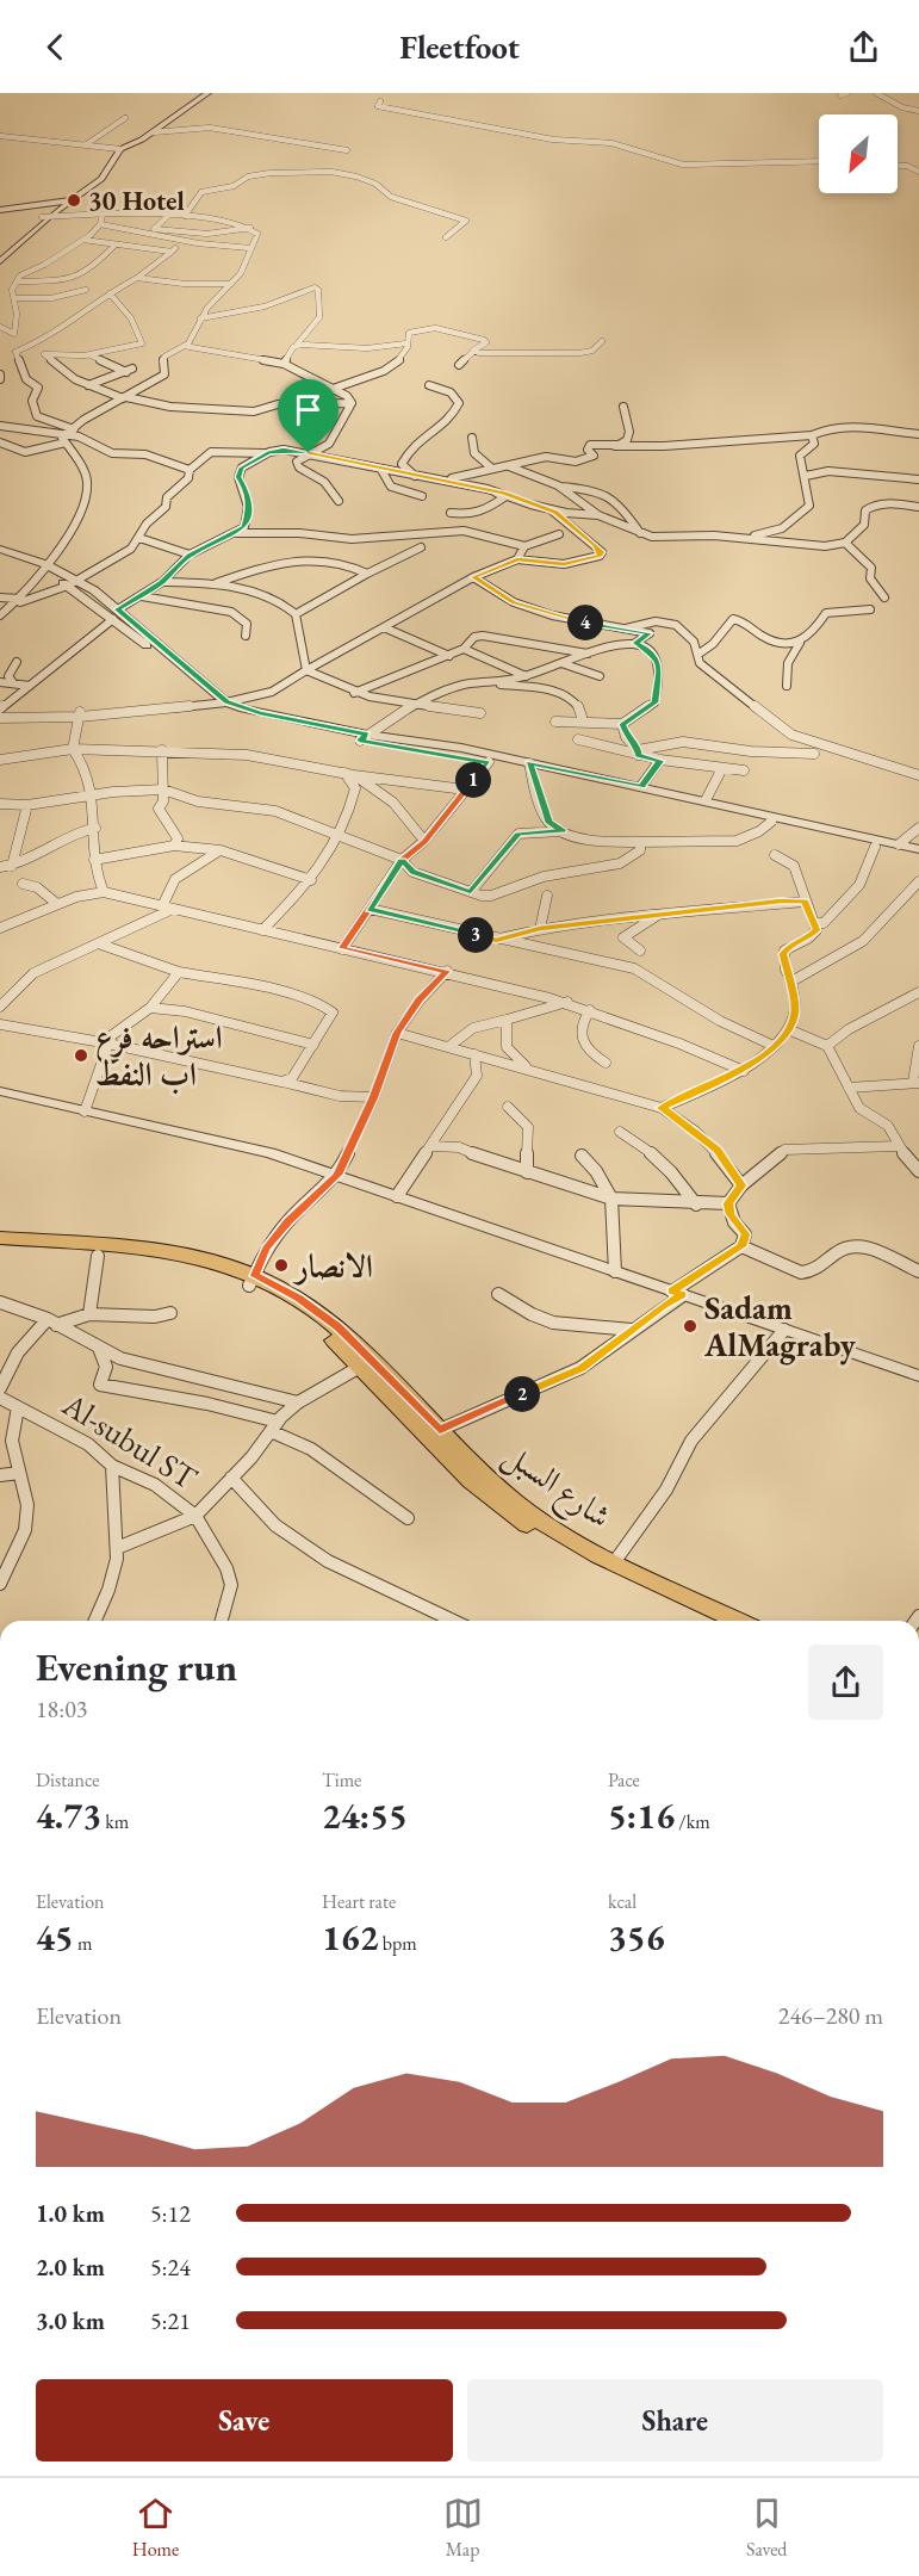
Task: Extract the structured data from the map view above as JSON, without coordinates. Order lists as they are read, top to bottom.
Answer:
{
  "streets": {
    "main road": ["شارع السبل"],
    "street": ["Al-subul ST"]
  },
  "places": [
    "30 Hotel",
    "استراحه فرع اب النفط",
    "الانصار",
    "Sadam AlMagraby"
  ],
  "north": "bottom left",
  "page": {
    "header": "Fleetfoot",
    "pins": [
      "4",
      "1",
      "3",
      "2"
    ],
    "heading": ["Evening run", "18:03"],
    "stats": [
      ["Distance", "4.73 km"],
      ["Time", "24:55"],
      ["Pace", "5:16 /km"],
      ["Elevation", "45 m"],
      ["Heart rate", "162 bpm"],
      ["kcal", "356"]
    ],
    "chart": ["Elevation", "246–280 m"],
    "list": [
      {
        "name": "1.0 km",
        "note": "5:12"
      },
      {
        "name": "2.0 km",
        "note": "5:24"
      },
      {
        "name": "3.0 km",
        "note": "5:21"
      }
    ],
    "buttons": ["Save", "Share"],
    "tabs": ["Home", "Map", "Saved"]
  }
}
